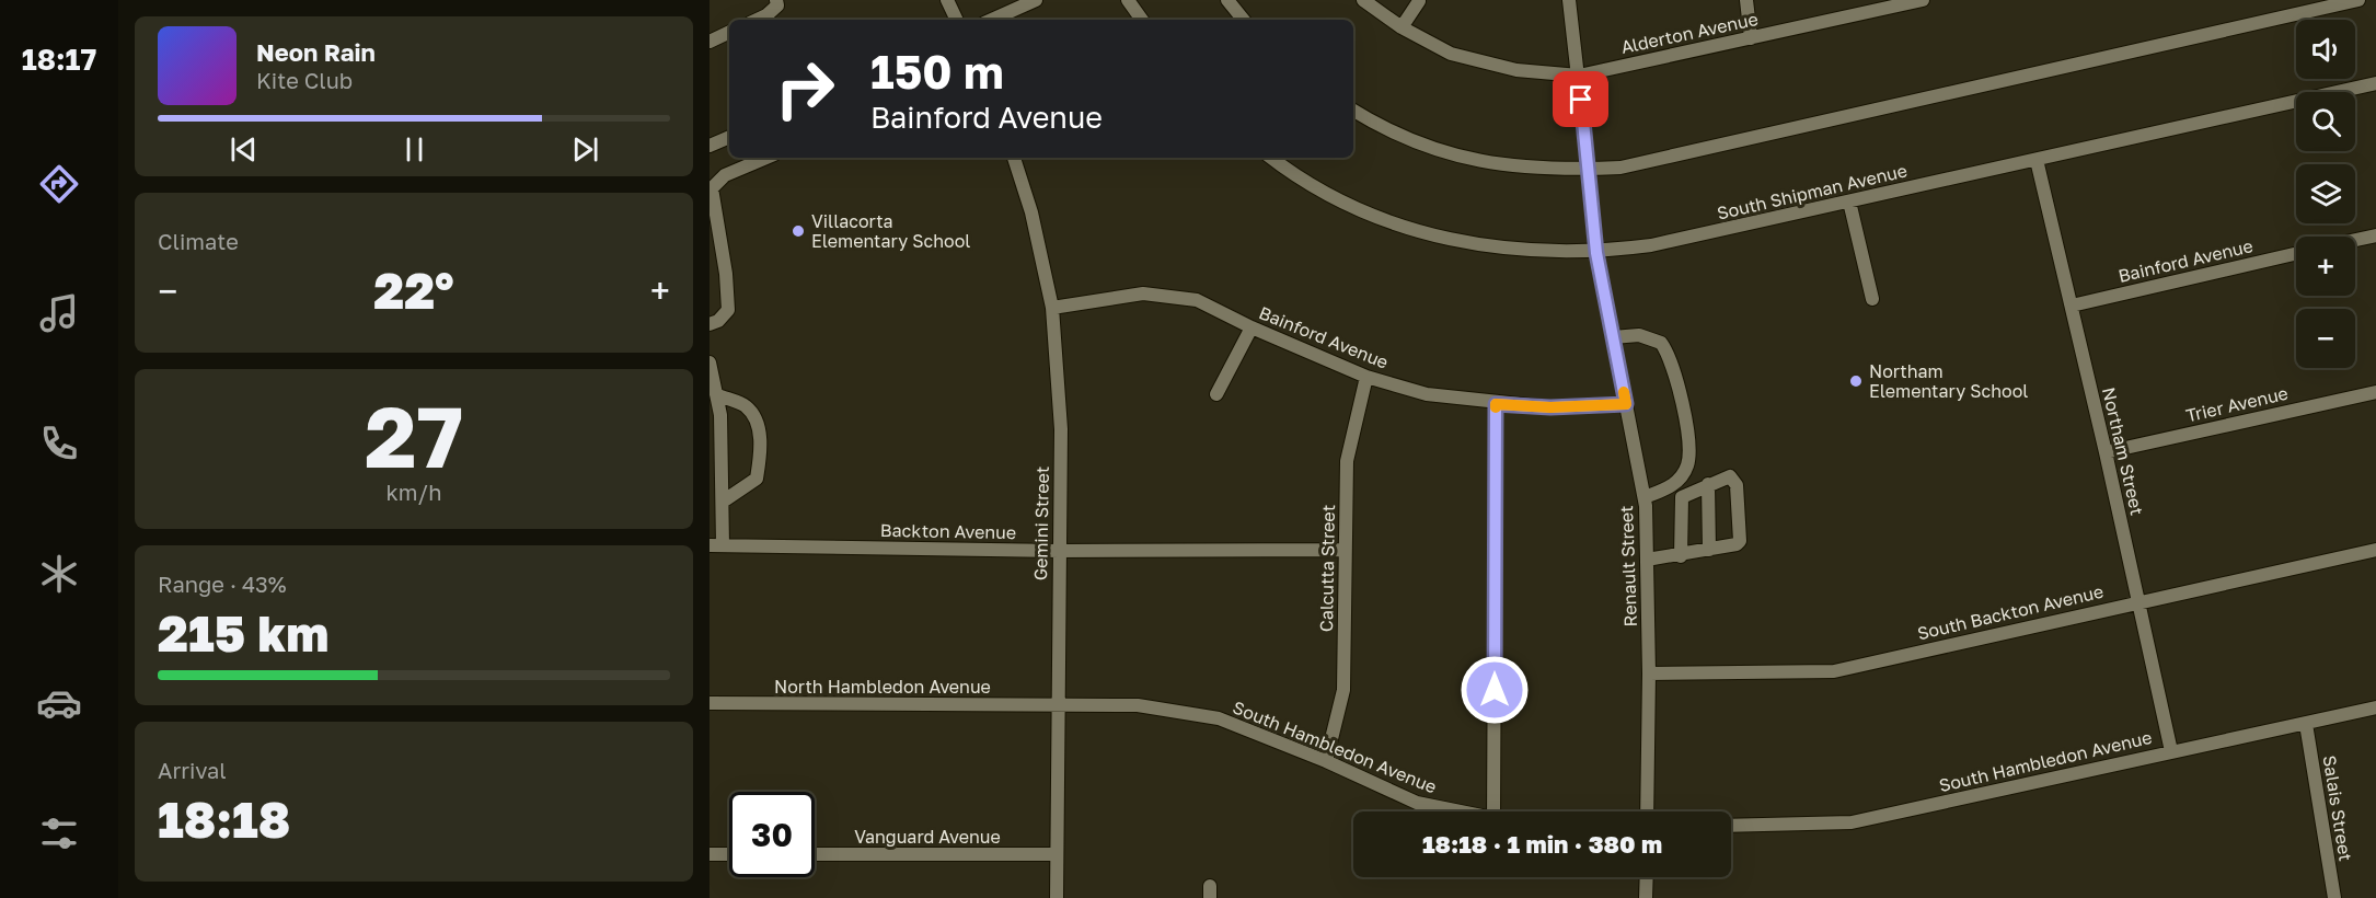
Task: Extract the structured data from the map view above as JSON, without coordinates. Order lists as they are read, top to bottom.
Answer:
{
  "streets": {
    "street": [
      "Alderton Avenue",
      "South Shipman Avenue",
      "Bainford Avenue",
      "Trier Avenue",
      "Northam Street",
      "Gemini Street",
      "Backton Avenue",
      "Renault Street",
      "Calcutta Street",
      "South Backton Avenue",
      "North Hambledon Avenue",
      "South Hambledon Avenue",
      "Salais Street",
      "Vanguard Avenue"
    ]
  },
  "crossings": [
    ["Alderton Avenue", "Renault Street"],
    ["South Shipman Avenue", "Northam Street"],
    ["South Shipman Avenue", "Renault Street"],
    ["Bainford Avenue", "Northam Street"],
    ["Bainford Avenue", "Gemini Street"],
    ["Bainford Avenue", "Renault Street"],
    ["Bainford Avenue", "Calcutta Street"],
    ["Trier Avenue", "Northam Street"],
    ["Northam Street", "South Backton Avenue"],
    ["Northam Street", "South Hambledon Avenue"],
    ["Gemini Street", "Backton Avenue"],
    ["Gemini Street", "North Hambledon Avenue"],
    ["Gemini Street", "South Hambledon Avenue"],
    ["Gemini Street", "Vanguard Avenue"],
    ["Backton Avenue", "Calcutta Street"],
    ["Renault Street", "South Backton Avenue"],
    ["Calcutta Street", "South Hambledon Avenue"],
    ["North Hambledon Avenue", "South Hambledon Avenue"],
    ["South Hambledon Avenue", "Salais Street"]
  ],
  "places": ["Villacorta Elementary School", "Northam Elementary School"],
  "page": {
    "tabs": "18:17",
    "map_buttons": ["+", "−"],
    "turn": ["150 m", "Bainford Avenue"],
    "song": ["Neon Rain", "Kite Club"],
    "tile": [
      "Climate",
      ["27", "km/h"],
      ["Range · 43%", "215 km"],
      ["Arrival", "18:18"]
    ],
    "heat": ["−", "22°", "+"],
    "limit": "30",
    "trip": "18:18 · 1 min · 380 m"
  }
}
